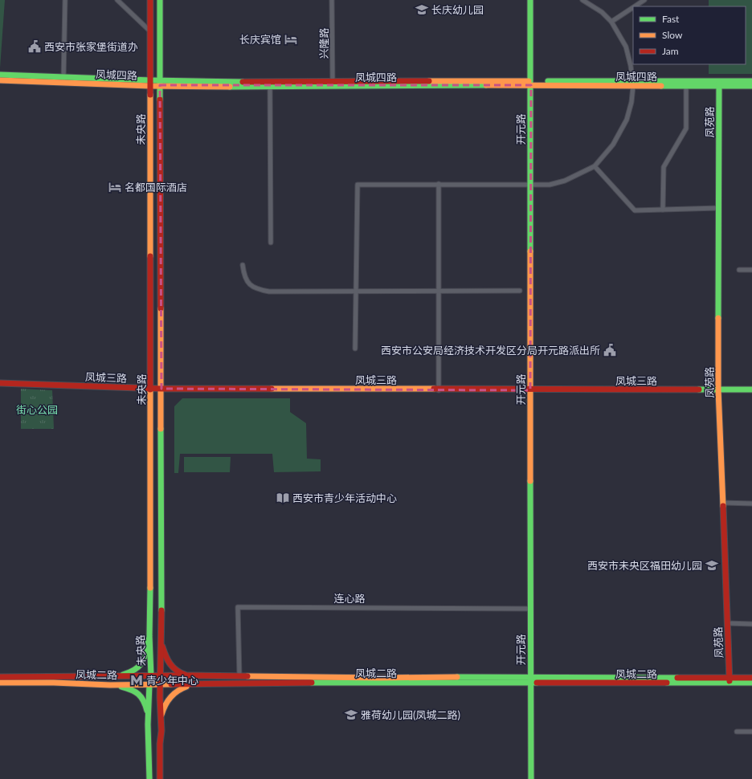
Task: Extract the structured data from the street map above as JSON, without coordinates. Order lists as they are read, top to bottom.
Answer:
{
  "streets": {
    "main road": [
      "凤城四路",
      "凤苑路",
      "未央路",
      "开元路",
      "凤城三路",
      "凤城二路"
    ],
    "street": ["兴隆路", "连心路"]
  },
  "crossings": [
    ["兴隆路", "凤城四路"],
    ["凤城四路", "凤苑路"],
    ["凤城四路", "未央路"],
    ["凤城四路", "开元路"],
    ["凤苑路", "凤城三路"],
    ["凤苑路", "凤城二路"],
    ["未央路", "凤城三路"],
    ["未央路", "凤城二路"],
    ["开元路", "凤城三路"],
    ["开元路", "连心路"],
    ["开元路", "凤城二路"],
    ["连心路", "凤城二路"]
  ],
  "parks": ["街心公园"],
  "places": {
    "school or university": ["长庆幼儿园", "西安市未央区福田幼儿园", "雅荷幼儿园(凤城二路)"],
    "hotel": ["长庆宾馆", "名都国际酒店"],
    "public building": ["西安市张家堡街道办", "西安市公安局经济技术开发区分局开元路派出所"],
    "library": ["西安市青少年活动中心"],
    "metro station": ["青少年中心"]
  },
  "legend": ["Fast", "Slow", "Jam"]
}
